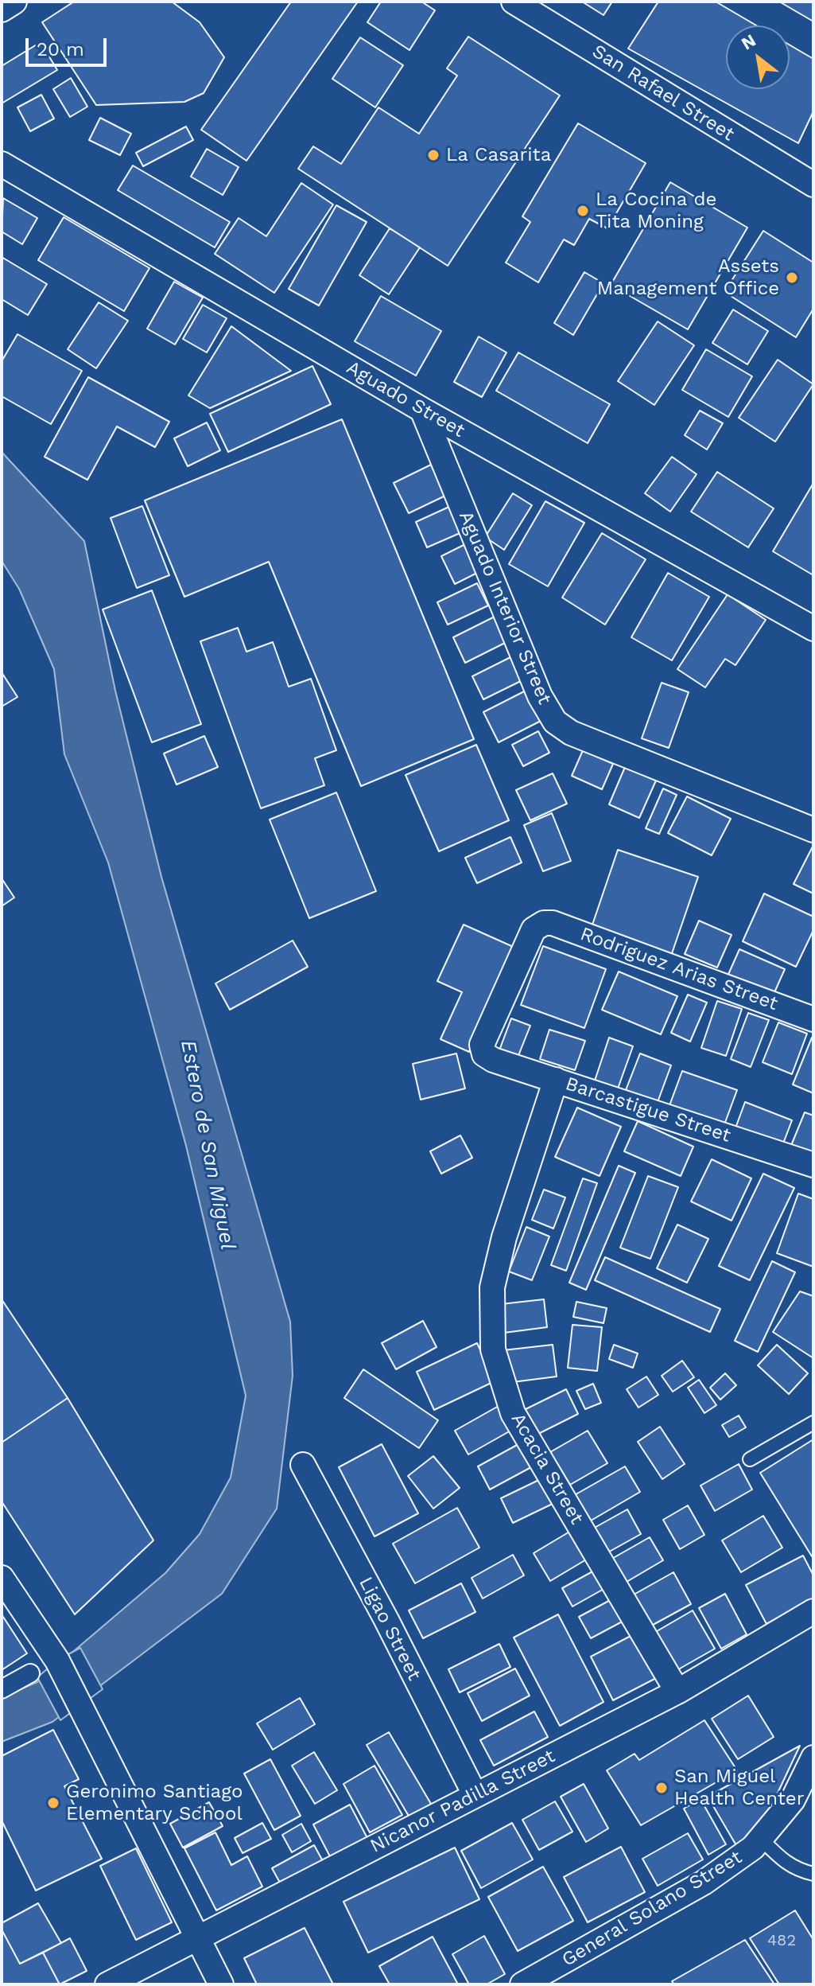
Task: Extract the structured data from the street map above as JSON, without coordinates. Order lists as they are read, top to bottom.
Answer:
{
  "streets": {
    "street": [
      "San Rafael Street",
      "Aguado Street",
      "Aguado Interior Street",
      "Rodriguez Arias Street",
      "Barcastigue Street",
      "Acacia Street",
      "Ligao Street",
      "Nicanor Padilla Street",
      "General Solano Street"
    ]
  },
  "crossings": [
    ["Aguado Street", "Aguado Interior Street"],
    ["Rodriguez Arias Street", "Barcastigue Street"],
    ["Barcastigue Street", "Acacia Street"],
    ["Acacia Street", "Nicanor Padilla Street"],
    ["Ligao Street", "Nicanor Padilla Street"]
  ],
  "water": ["Estero de San Miguel"],
  "places": [
    "La Casarita",
    "La Cocina de Tita Moning",
    "Assets Management Office",
    "San Miguel Health Center",
    "Geronimo Santiago Elementary School"
  ],
  "house_numbers": ["482"],
  "scale_bar": "20 m",
  "north": "top left"
}
